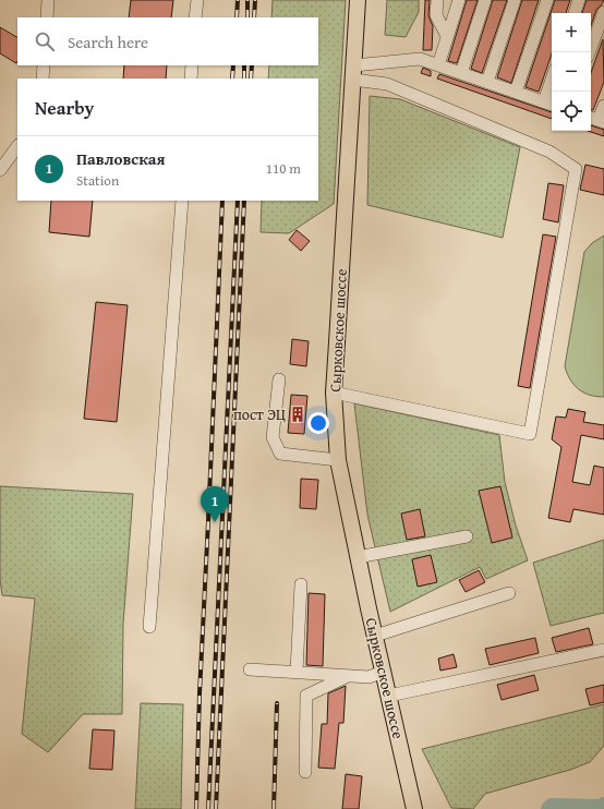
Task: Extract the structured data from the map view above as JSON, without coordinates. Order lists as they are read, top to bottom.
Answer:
{
  "streets": {
    "main road": ["Сырковское шоссе"]
  },
  "places": {
    "building": ["пост ЭЦ"]
  },
  "page": {
    "map_buttons": ["+", "−"],
    "search": "Search here",
    "heading": "Nearby",
    "list": [
      {
        "mark": "1",
        "name": "Павловская",
        "note": "Station",
        "value": "110 m"
      }
    ],
    "pins": "1"
  }
}
